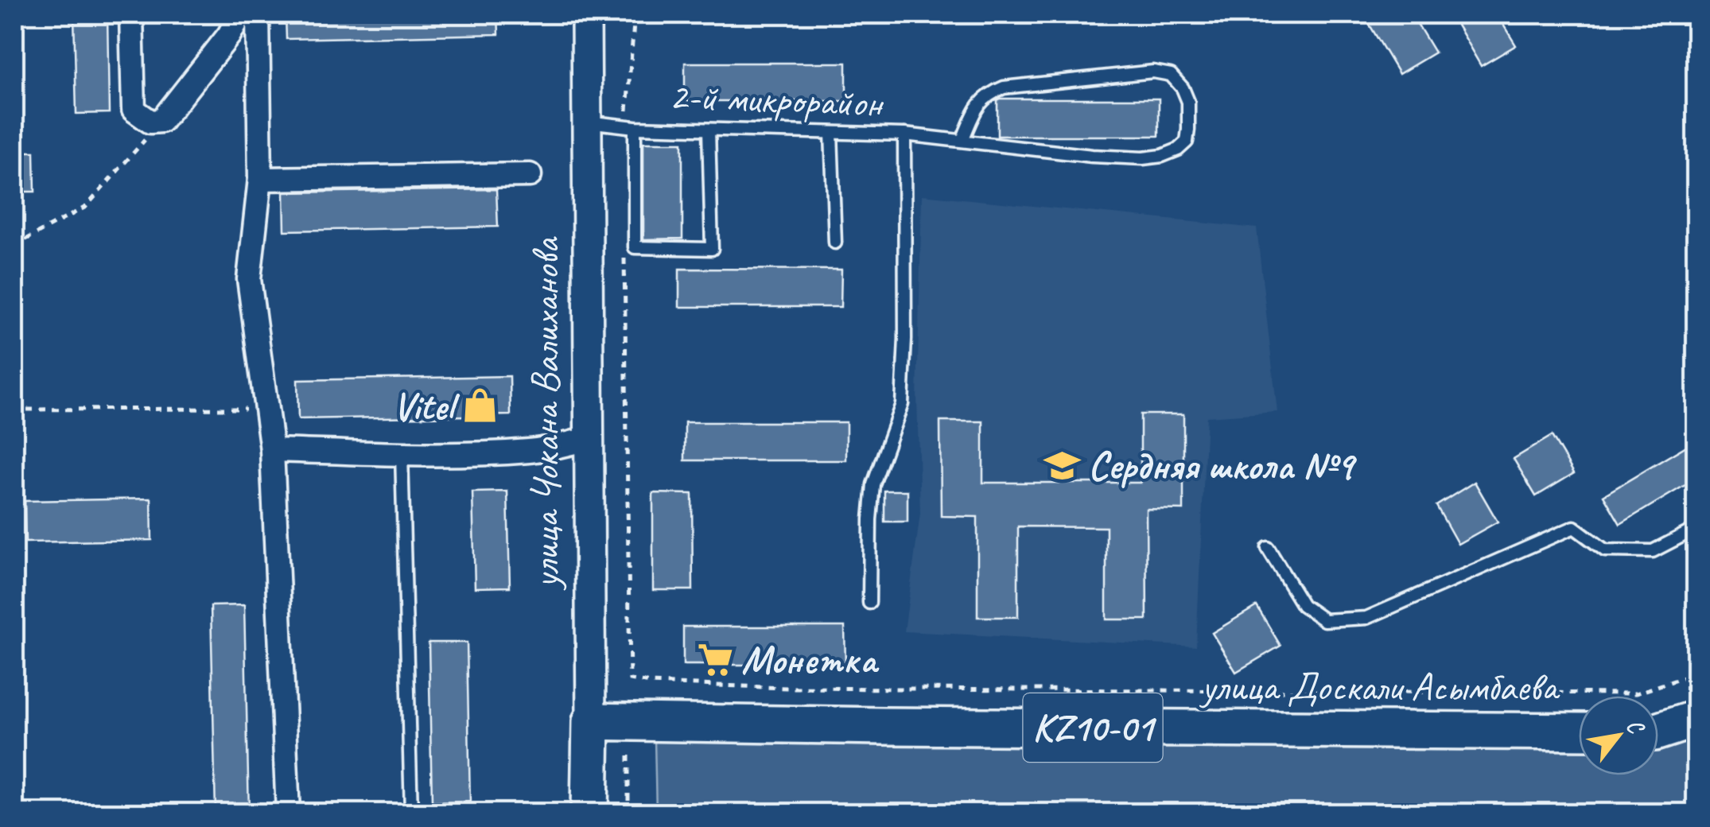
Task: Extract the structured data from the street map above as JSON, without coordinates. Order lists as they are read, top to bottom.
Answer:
{
  "streets": {
    "main road": ["улица Чокана Валиханова", "улица Доскали Асымбаева", "KZ10-01"],
    "lane": ["2-й микрорайон"]
  },
  "crossings": [
    ["2-й микрорайон", "улица Чокана Валиханова"],
    ["улица Чокана Валиханова", "улица Доскали Асымбаева"]
  ],
  "places": {
    "shop": ["Vitel"],
    "school or university": ["Сердняя школа №9"],
    "supermarket": ["Монетка"]
  },
  "north": "top right"
}
